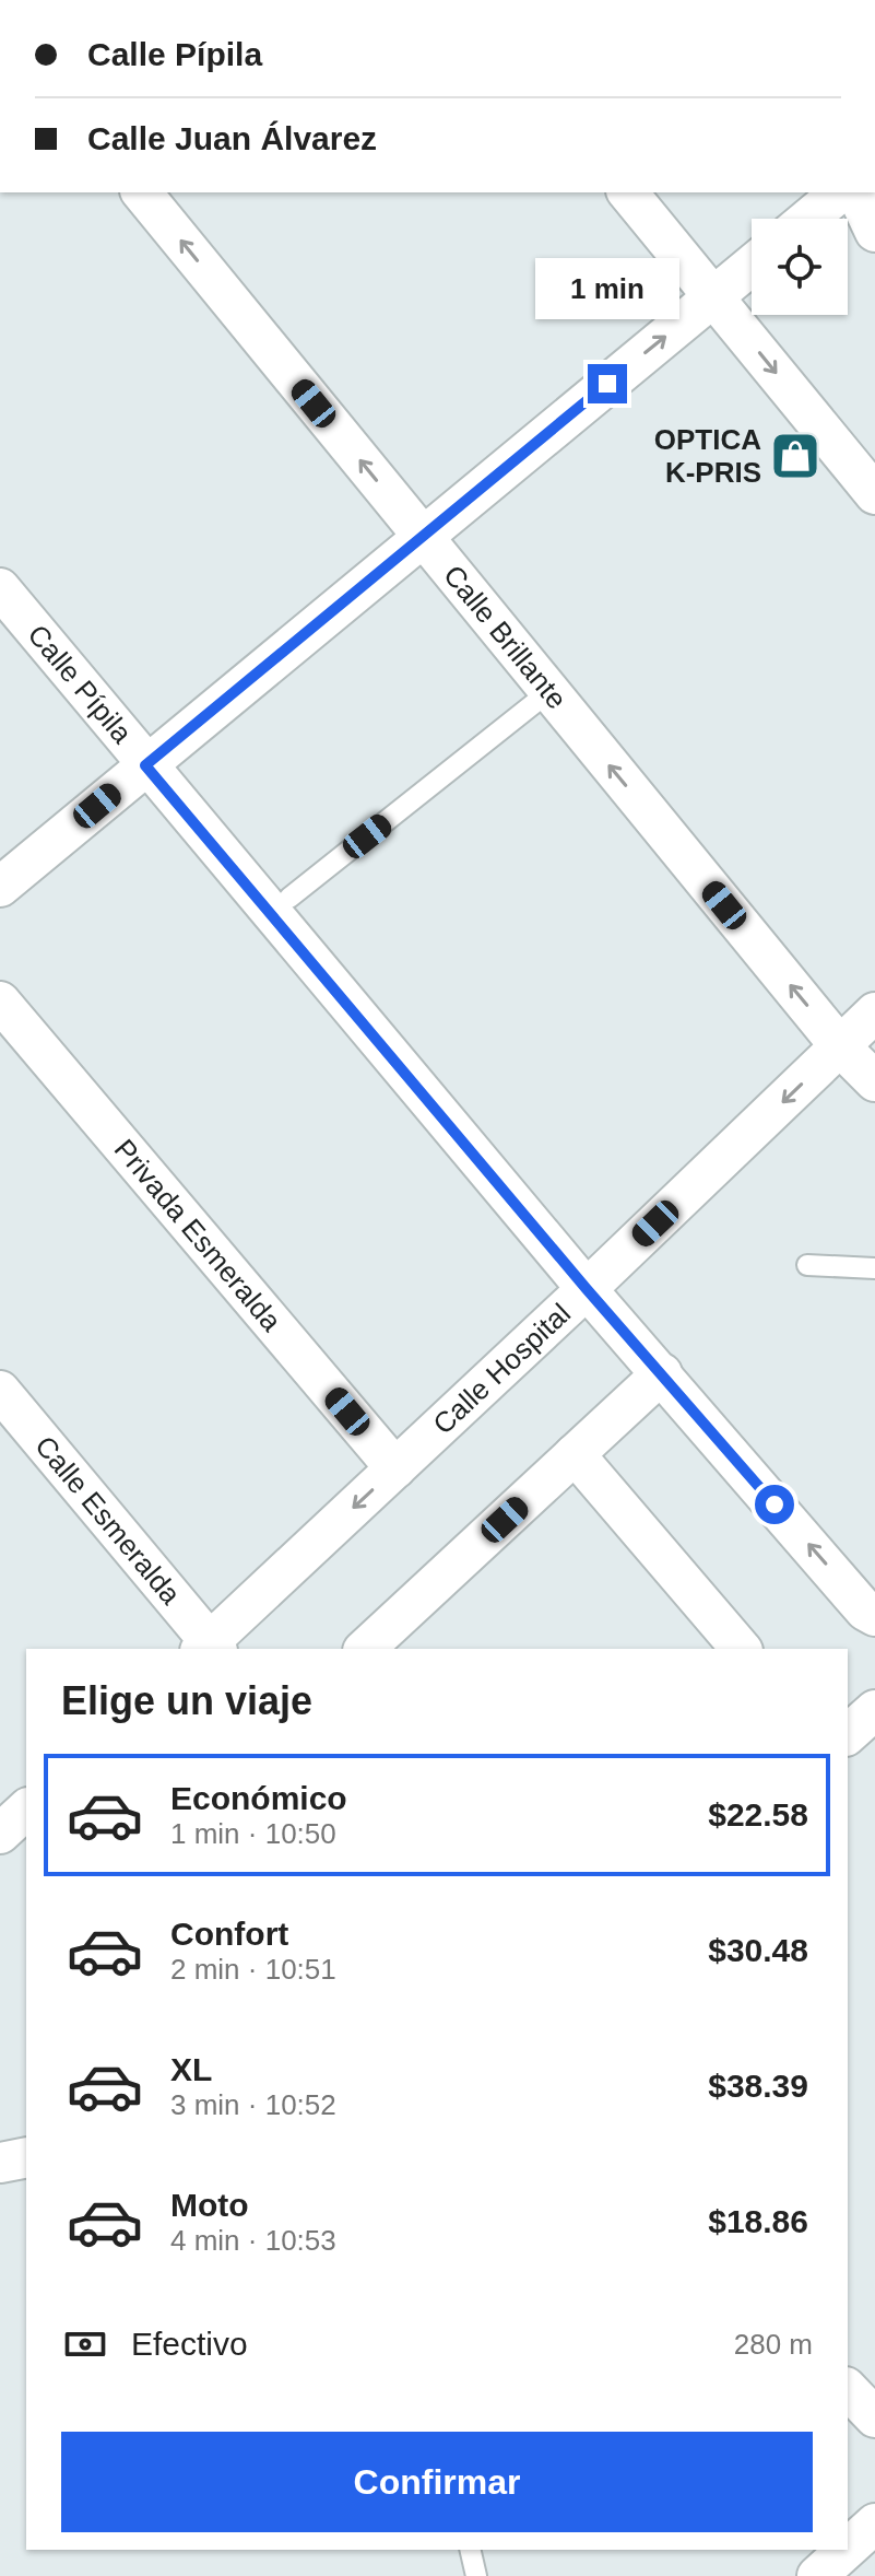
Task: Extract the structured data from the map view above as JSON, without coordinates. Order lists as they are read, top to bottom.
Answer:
{
  "streets": {
    "street": [
      "Calle Brillante",
      "Calle Pípila",
      "Privada Esmeralda",
      "Calle Hospital",
      "Calle Esmeralda"
    ]
  },
  "crossings": [
    ["Calle Brillante", "Calle Hospital"],
    ["Calle Pípila", "Calle Hospital"],
    ["Privada Esmeralda", "Calle Hospital"],
    ["Calle Hospital", "Calle Esmeralda"]
  ],
  "one_way": ["Calle Brillante", "Calle Hospital"],
  "places": {
    "shop": ["OPTICA K-PRIS"]
  },
  "page": {
    "banner": ["Calle Pípila", "Calle Juan Álvarez"],
    "bubble": "1 min",
    "heading": "Elige un viaje",
    "list": [
      {
        "name": "Económico",
        "note": "1 min · 10:50",
        "value": "$22.58"
      },
      {
        "name": "Confort",
        "note": "2 min · 10:51",
        "value": "$30.48"
      },
      {
        "name": "XL",
        "note": "3 min · 10:52",
        "value": "$38.39"
      },
      {
        "name": "Moto",
        "note": "4 min · 10:53",
        "value": "$18.86"
      }
    ],
    "pay": ["Efectivo", "280 m"],
    "buttons": "Confirmar"
  }
}
